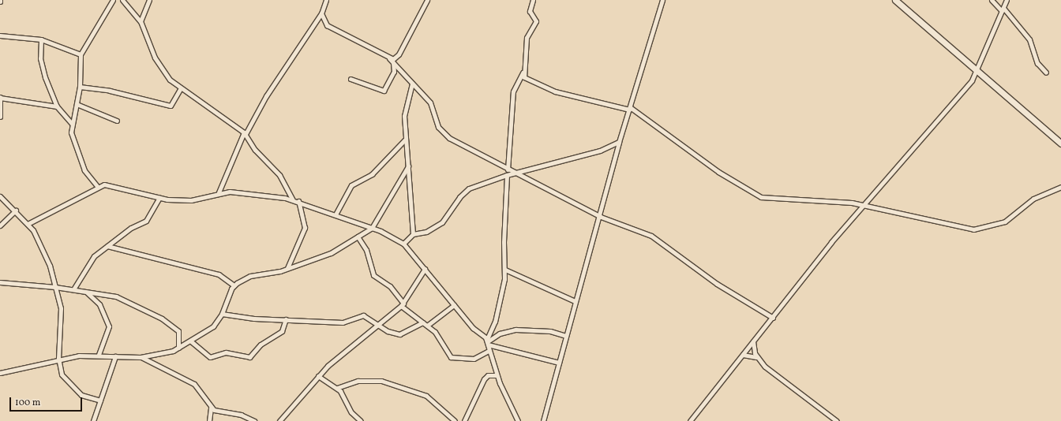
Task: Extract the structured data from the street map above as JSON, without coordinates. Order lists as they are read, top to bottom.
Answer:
{
  "scale_bar": "100 m"
}
